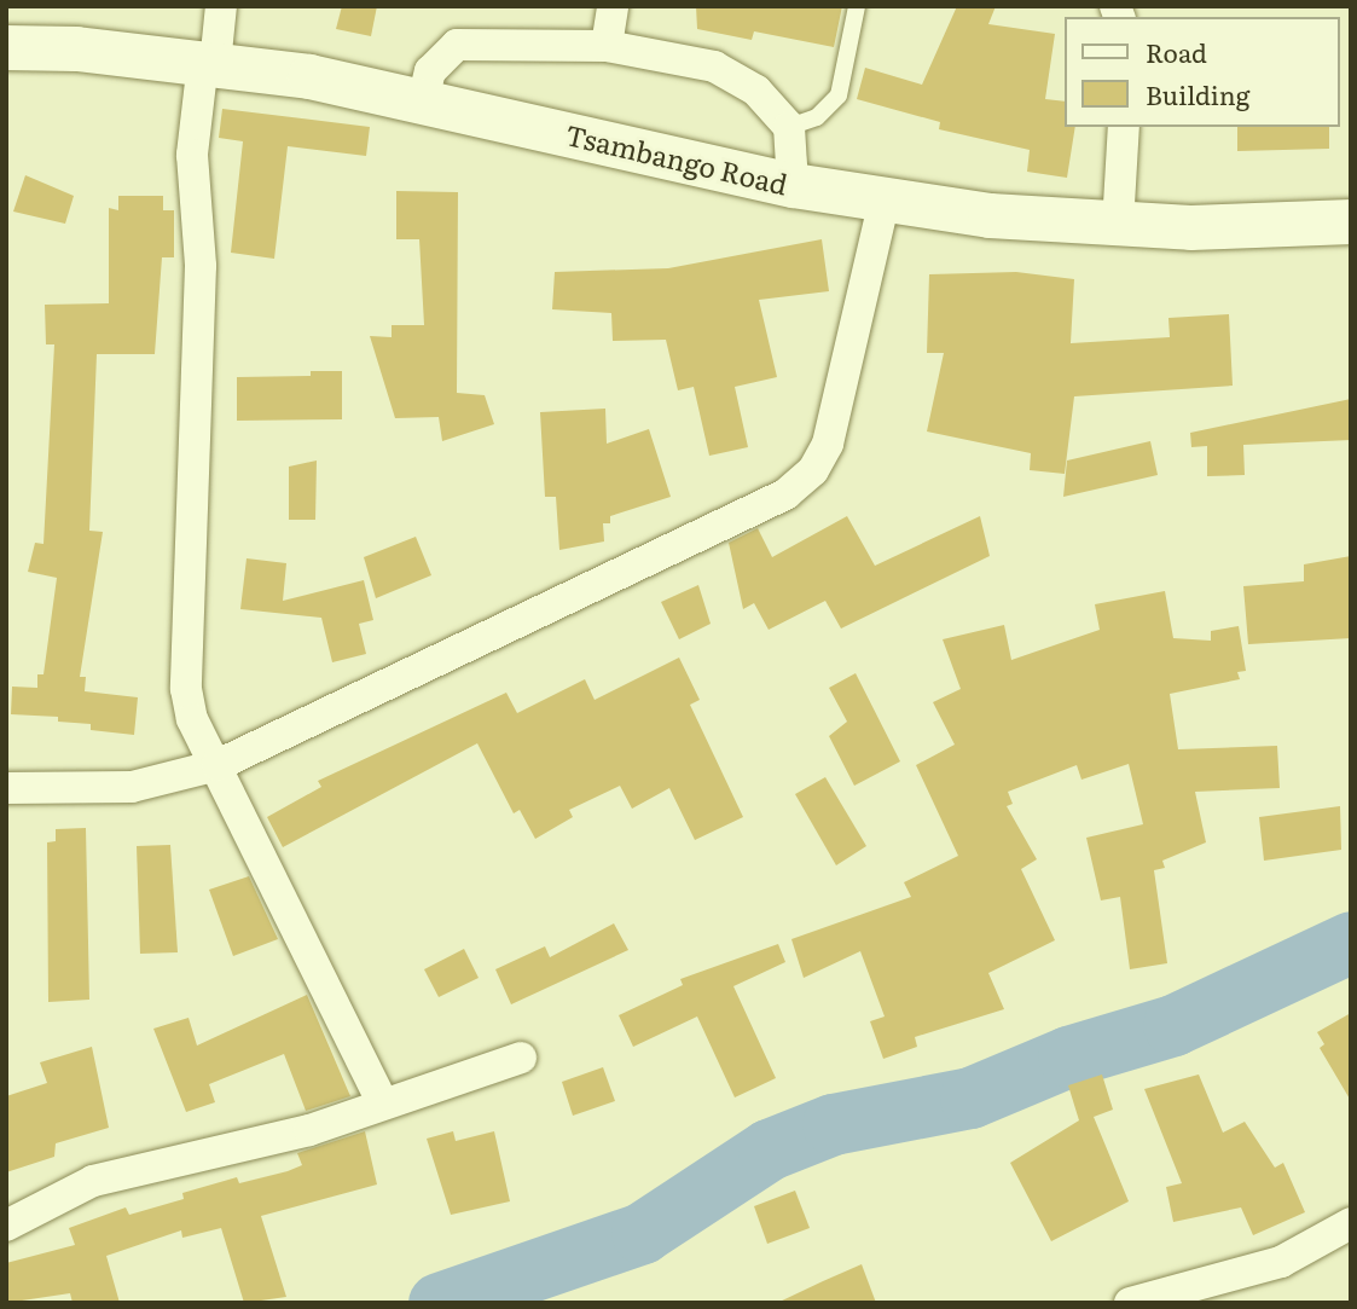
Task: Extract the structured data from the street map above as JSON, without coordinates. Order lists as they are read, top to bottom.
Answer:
{
  "streets": {
    "street": ["Tsambango Road"]
  },
  "legend": ["Road", "Building"]
}
